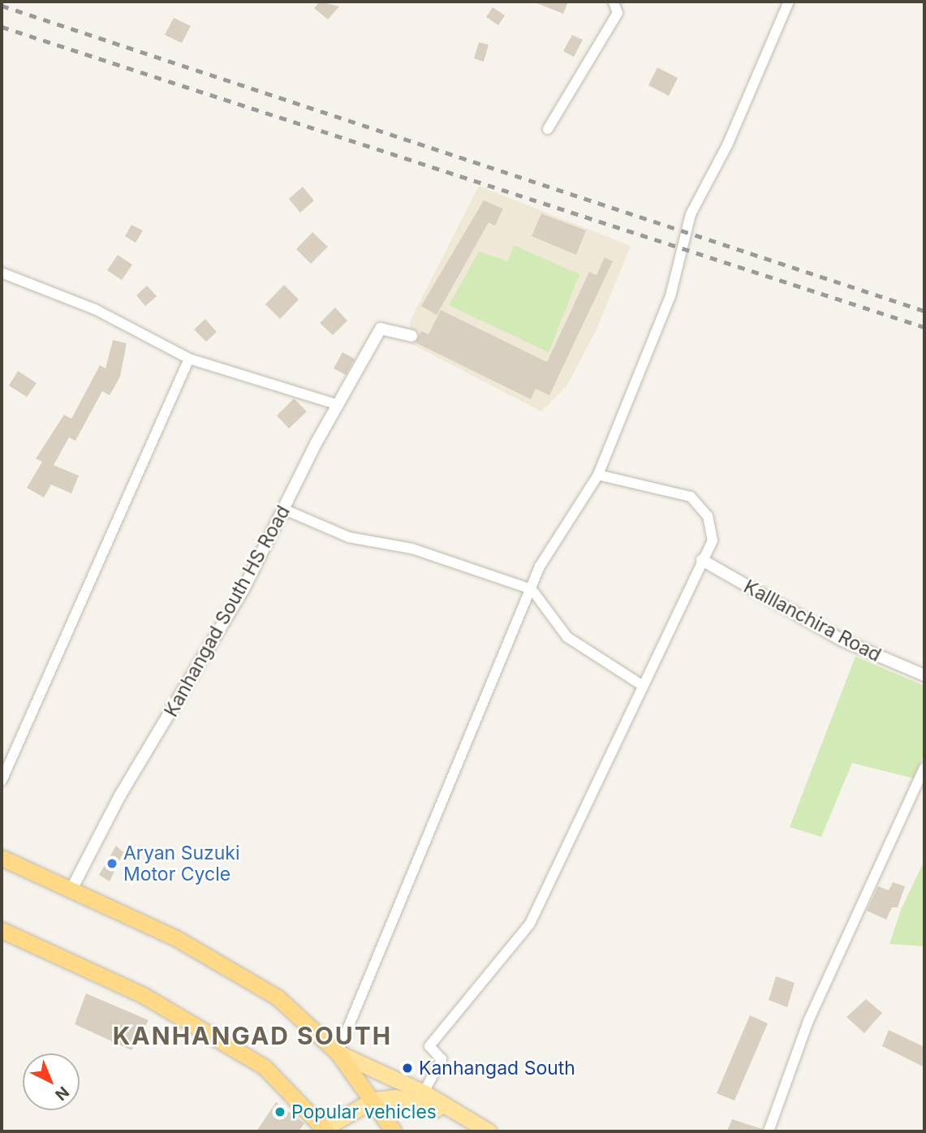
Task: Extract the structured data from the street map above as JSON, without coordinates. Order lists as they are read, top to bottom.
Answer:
{
  "streets": {
    "street": ["Kanhangad South HS Road", "Kalllanchira Road"]
  },
  "districts": ["KANHANGAD SOUTH"],
  "places": ["Aryan Suzuki Motor Cycle", "Kanhangad South", "Popular vehicles"],
  "north": "bottom right"
}
